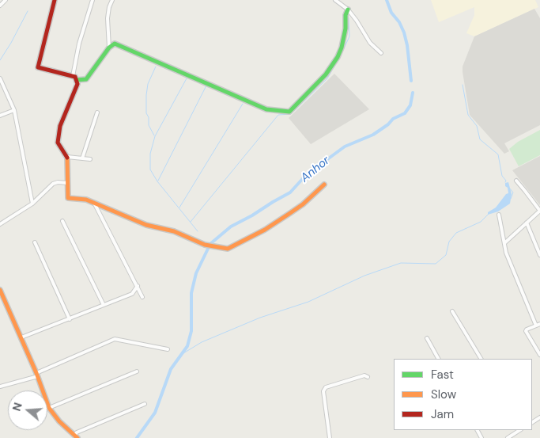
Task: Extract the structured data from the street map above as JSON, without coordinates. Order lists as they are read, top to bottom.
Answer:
{
  "water": ["Anhor"],
  "legend": ["Fast", "Slow", "Jam"],
  "north": "left"
}
